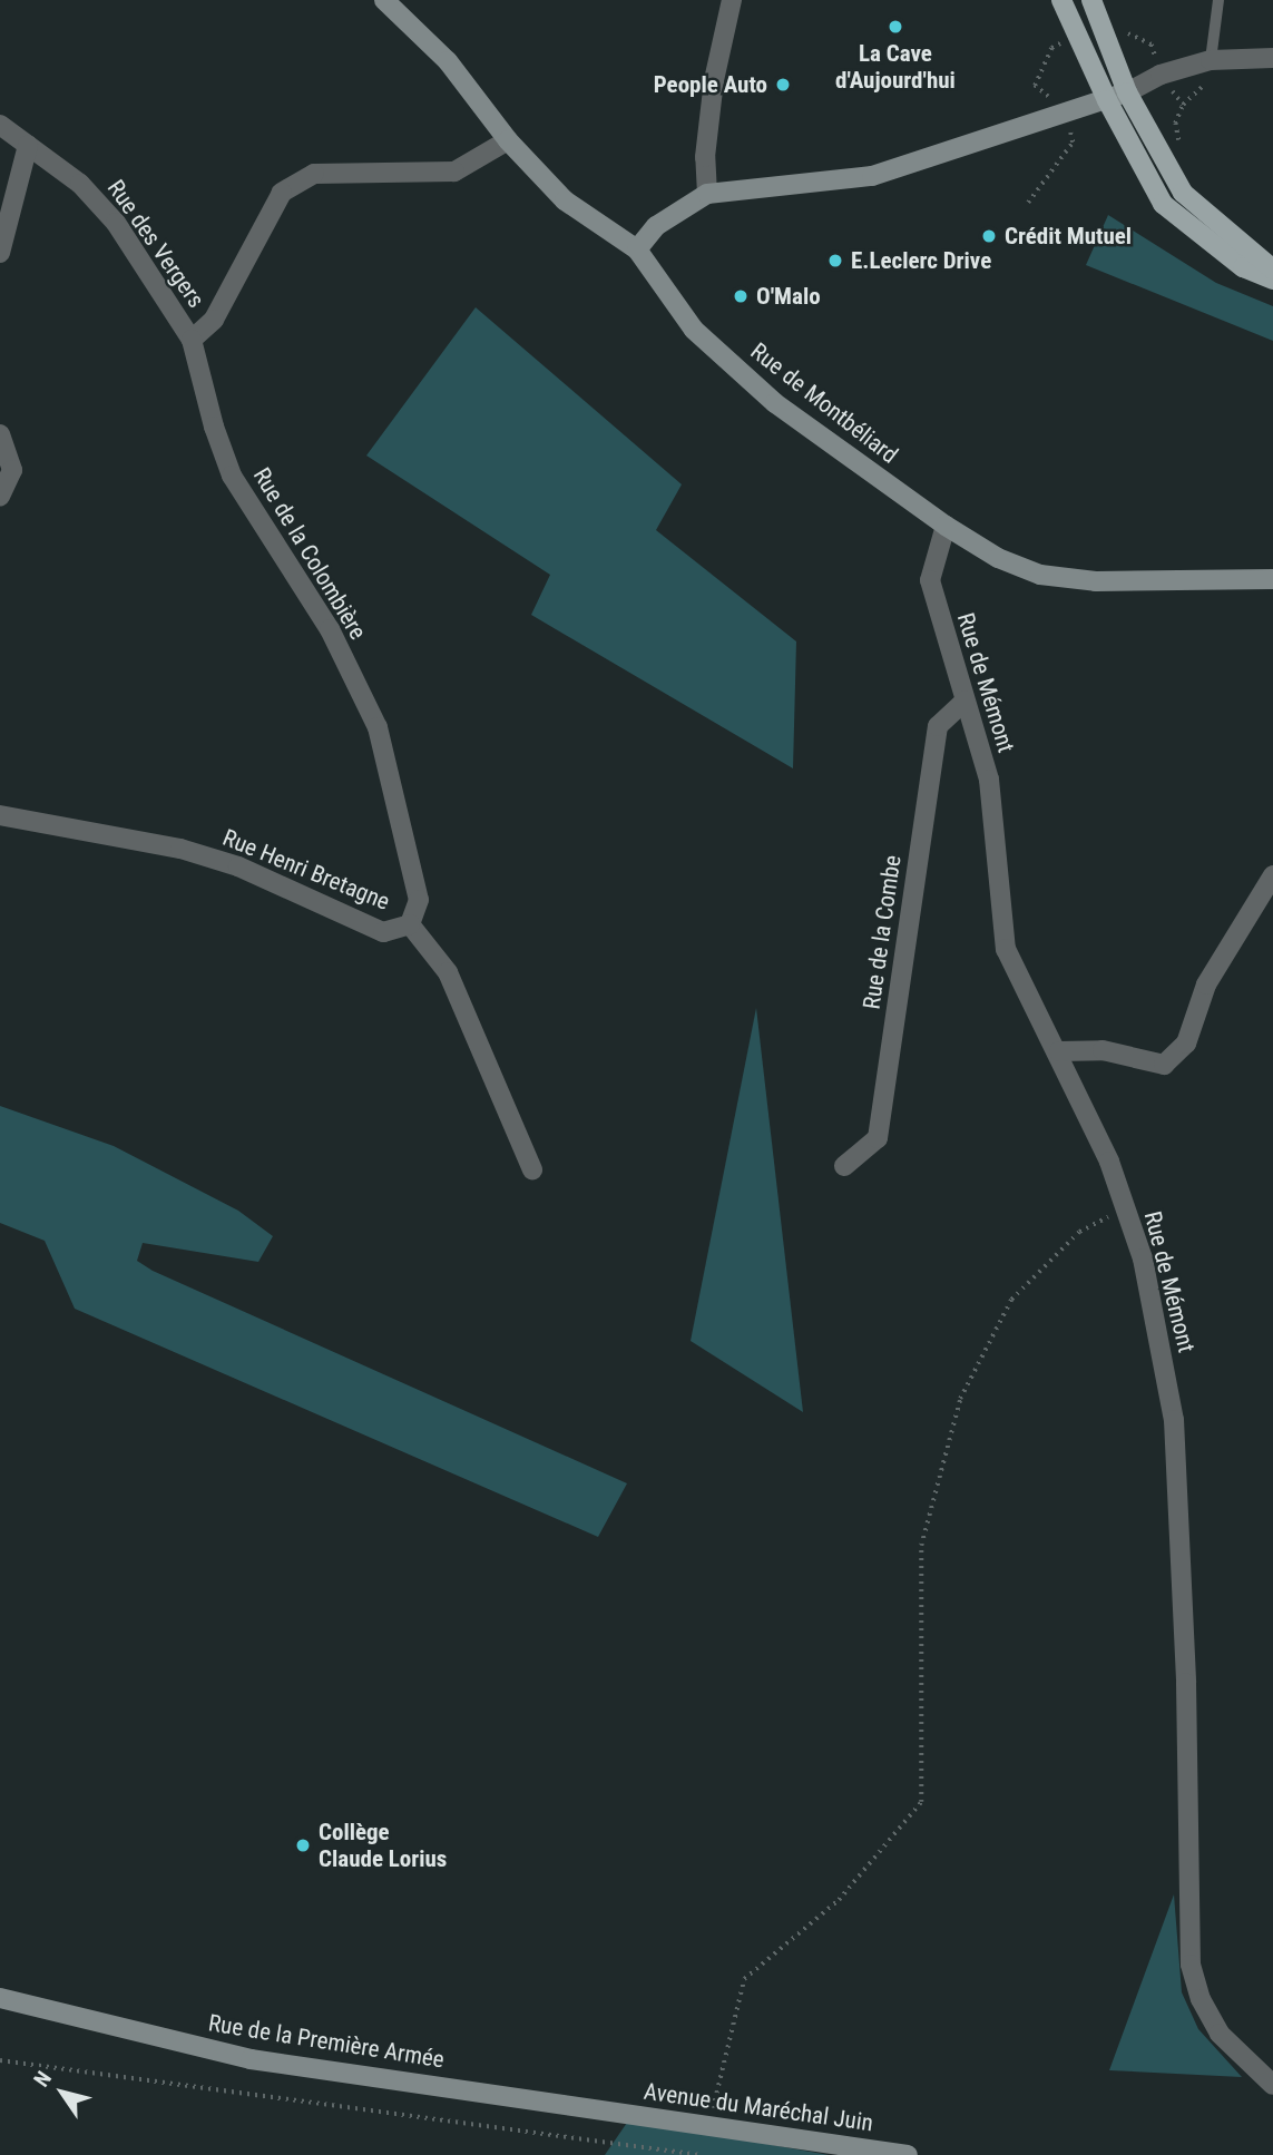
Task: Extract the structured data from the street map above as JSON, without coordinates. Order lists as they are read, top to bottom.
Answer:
{
  "streets": {
    "street": [
      "Rue des Vergers",
      "Rue de Montbéliard",
      "Rue de la Colombière",
      "Rue de Mémont",
      "Rue Henri Bretagne",
      "Rue de la Combe",
      "Rue de la Première Armée",
      "Avenue du Maréchal Juin"
    ]
  },
  "crossings": [
    ["Rue des Vergers", "Rue de la Colombière"],
    ["Rue de Montbéliard", "Rue de Mémont"],
    ["Rue de la Colombière", "Rue Henri Bretagne"],
    ["Rue de Mémont", "Rue de la Combe"],
    ["Rue de la Première Armée", "Avenue du Maréchal Juin"]
  ],
  "places": [
    "La Cave d'Aujourd'hui",
    "People Auto",
    "Crédit Mutuel",
    "E.Leclerc Drive",
    "O'Malo",
    "Collège Claude Lorius"
  ],
  "north": "top left"
}
